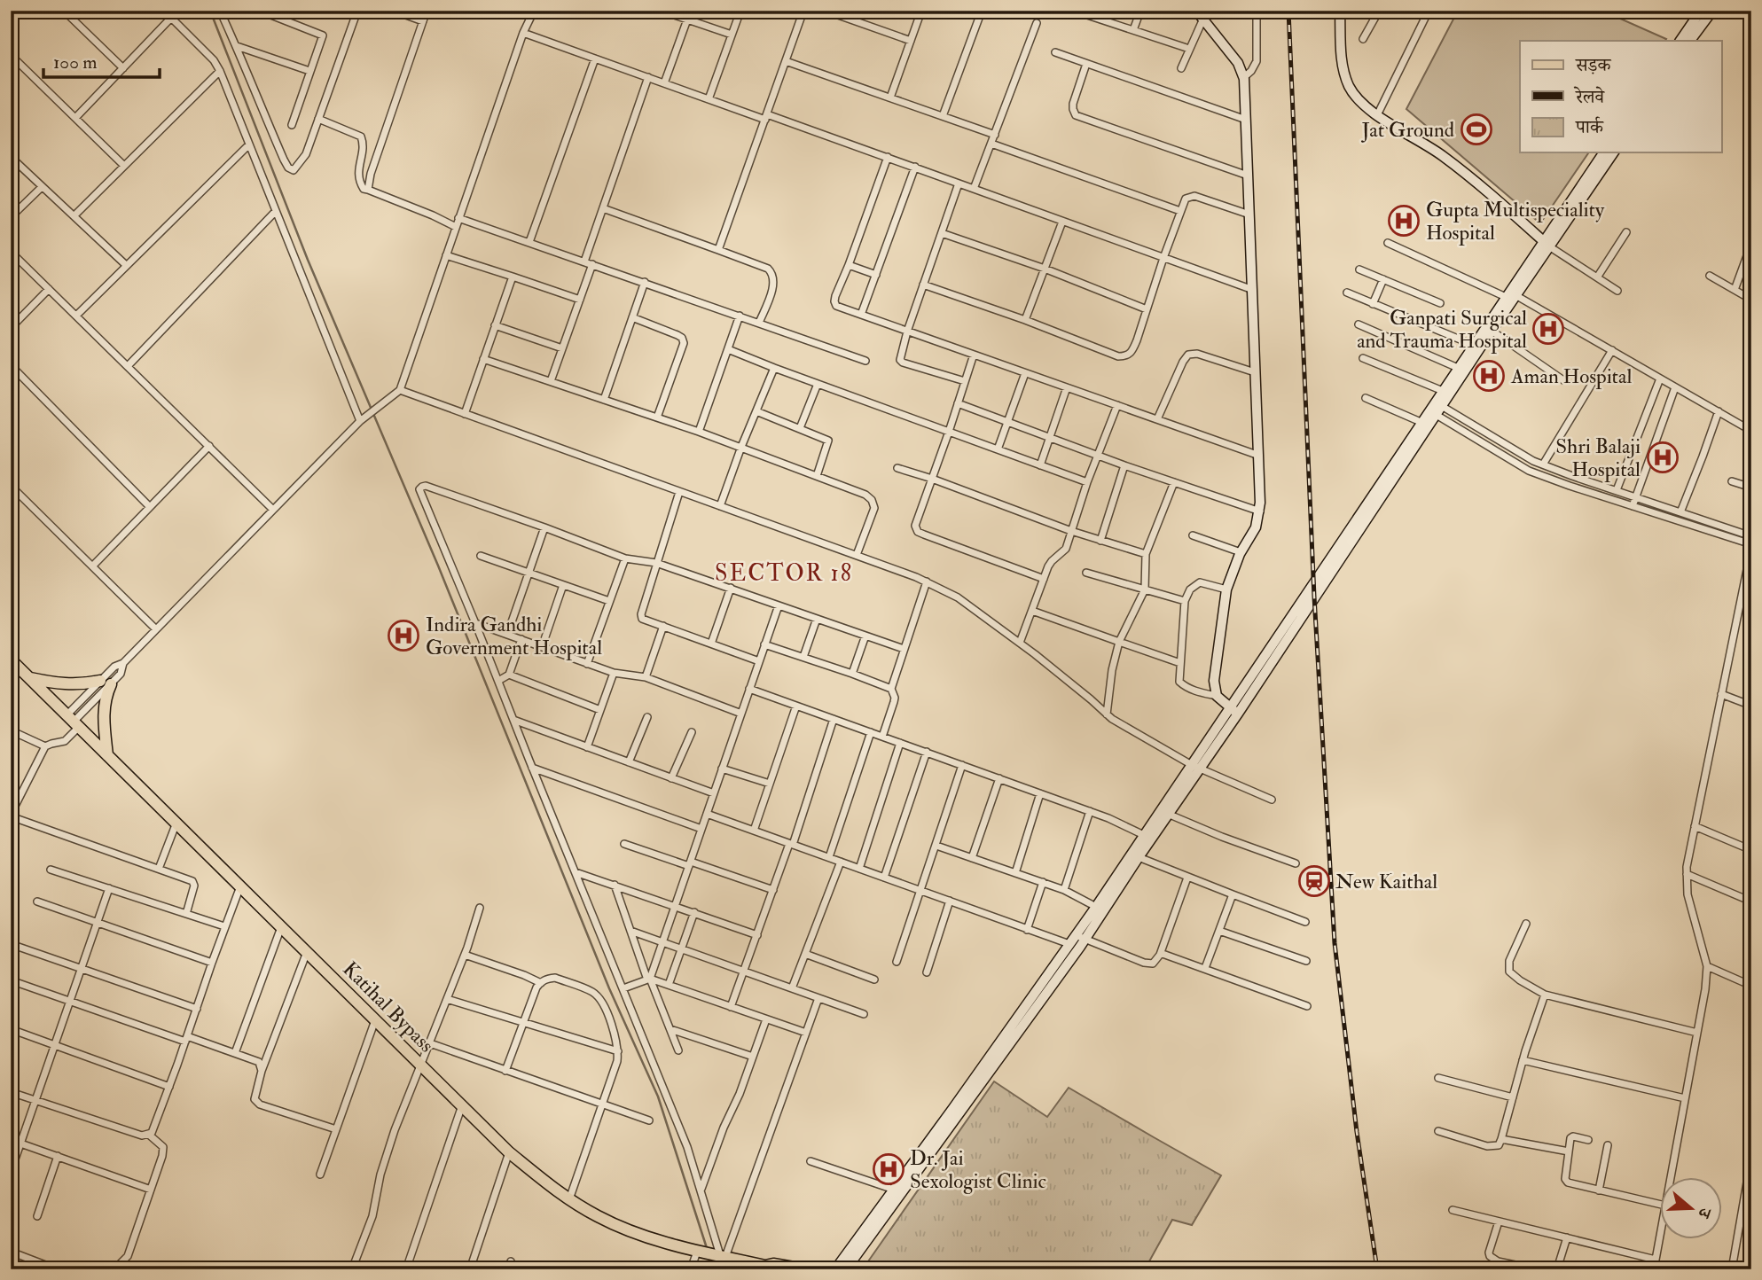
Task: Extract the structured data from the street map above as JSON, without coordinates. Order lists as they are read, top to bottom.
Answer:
{
  "streets": {
    "main road": ["Katihal Bypass"]
  },
  "districts": ["SECTOR 18"],
  "places": {
    "sports": ["Jat Ground"],
    "hospital": [
      "Gupta Multispeciality Hospital",
      "Ganpati Surgical and Trauma Hospital",
      "Aman Hospital",
      "Shri Balaji Hospital",
      "Indira Gandhi Government Hospital",
      "Dr. Jai Sexologist Clinic"
    ],
    "station": ["New Kaithal"]
  },
  "legend": ["सड़क", "रेलवे", "पार्क"],
  "scale_bar": "100 m",
  "north": "right"
}
